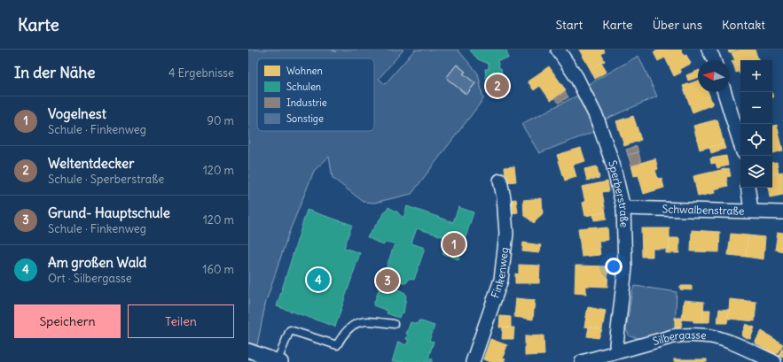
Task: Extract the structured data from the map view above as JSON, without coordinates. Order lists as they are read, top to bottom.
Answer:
{
  "streets": {
    "street": [
      "Sperberstraße",
      "Schwalbenstraße",
      "Finkenweg",
      "Silbergasse"
    ]
  },
  "crossings": [
    ["Sperberstraße", "Schwalbenstraße"],
    ["Sperberstraße", "Silbergasse"]
  ],
  "legend": [
    "Wohnen",
    "Schulen",
    "Industrie",
    "Sonstige"
  ],
  "north": "left",
  "page": {
    "header": "Karte",
    "nav": [
      "Start",
      "Karte",
      "Über uns",
      "Kontakt"
    ],
    "heading": ["In der Nähe", "4 Ergebnisse"],
    "map_buttons": ["+", "−"],
    "pins": [
      "2",
      "1",
      "4",
      "3"
    ],
    "list": [
      {
        "mark": "1",
        "name": "Vogelnest",
        "note": "Schule · Finkenweg",
        "value": "90 m"
      },
      {
        "mark": "2",
        "name": "Weltentdecker",
        "note": "Schule · Sperberstraße",
        "value": "120 m"
      },
      {
        "mark": "3",
        "name": "Grund- Hauptschule",
        "note": "Schule · Finkenweg",
        "value": "120 m"
      },
      {
        "mark": "4",
        "name": "Am großen Wald",
        "note": "Ort · Silbergasse",
        "value": "160 m"
      }
    ],
    "buttons": ["Speichern", "Teilen"]
  }
}
